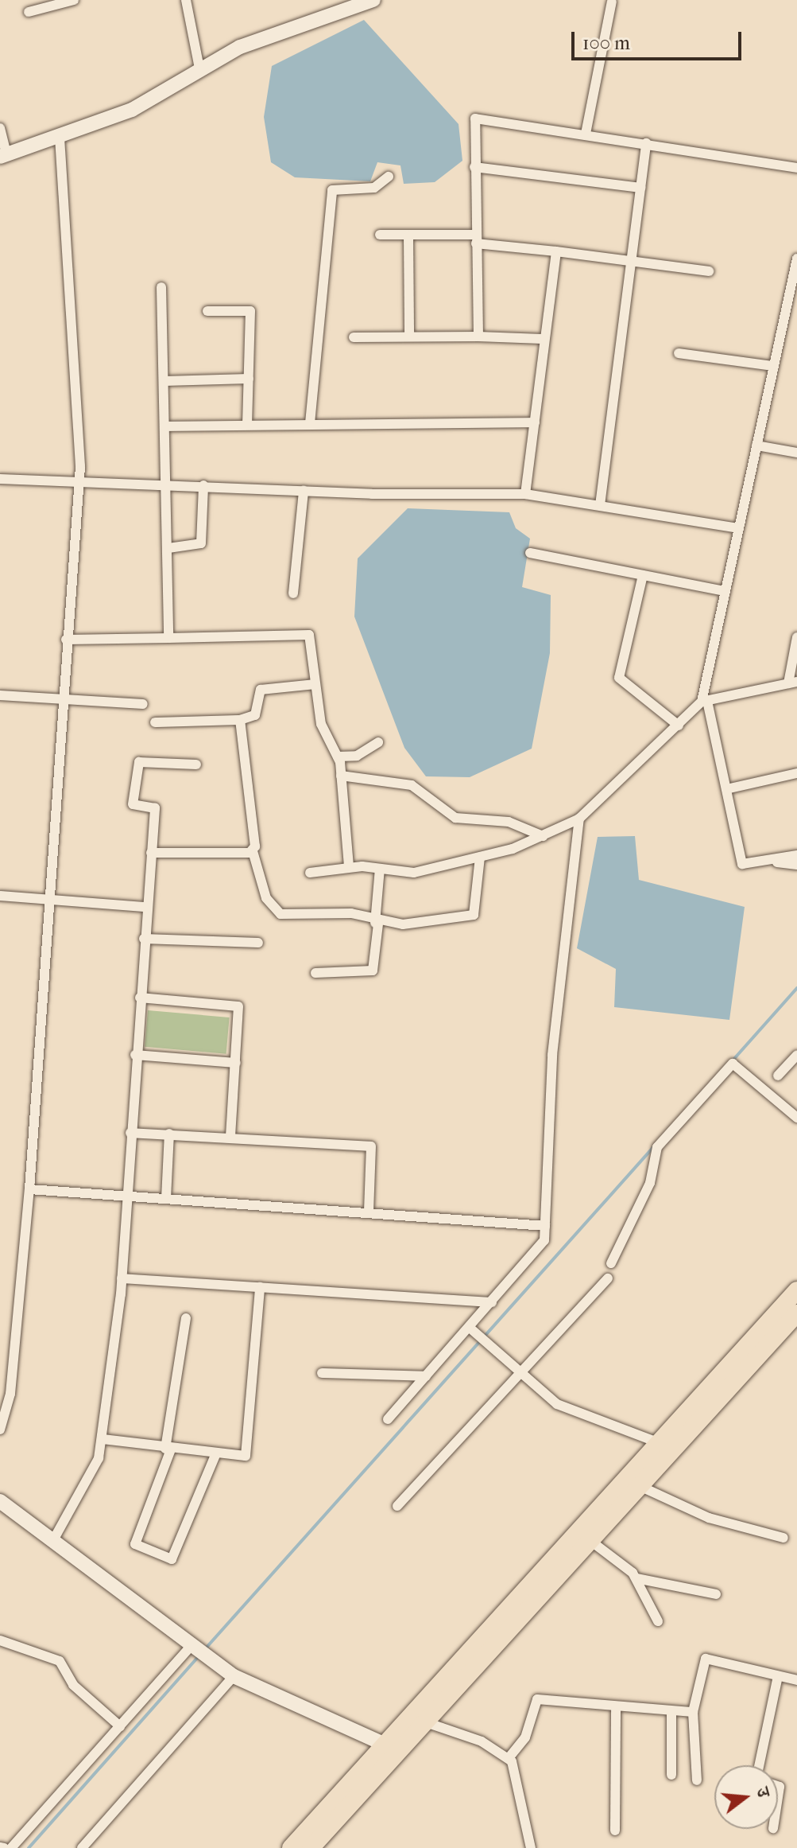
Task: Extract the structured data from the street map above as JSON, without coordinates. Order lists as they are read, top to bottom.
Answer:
{
  "scale_bar": "100 m",
  "north": "right"
}
